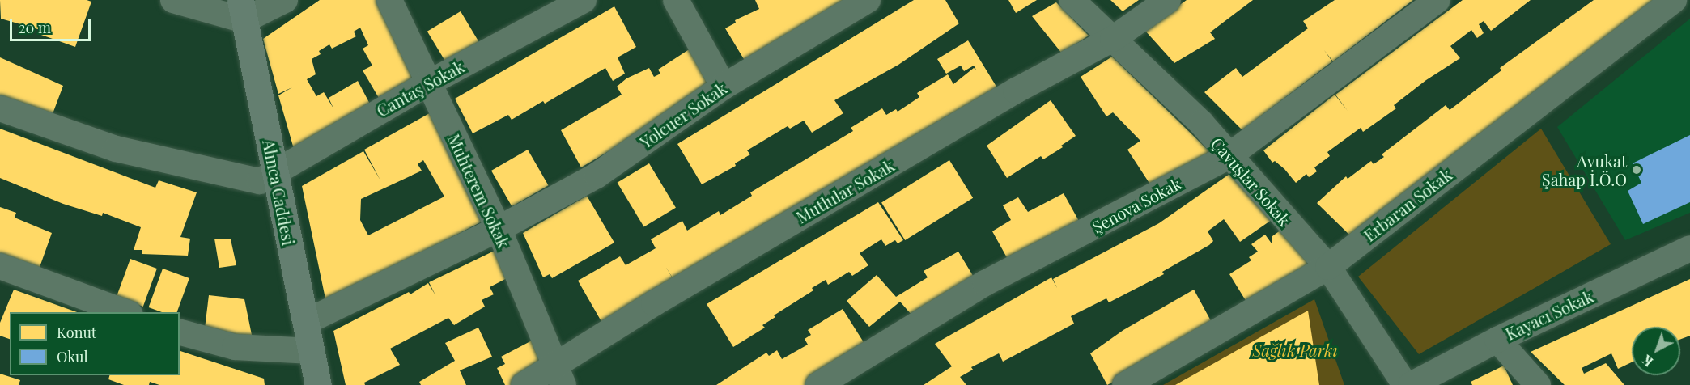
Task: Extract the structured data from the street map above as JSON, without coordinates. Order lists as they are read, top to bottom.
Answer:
{
  "streets": {
    "main road": ["Alınca Caddesi"],
    "street": [
      "Cantaş Sokak",
      "Yolcuer Sokak",
      "Çavuşlar Sokak",
      "Muhterem Sokak",
      "Mutlular Sokak",
      "Şenova Sokak",
      "Erbaran Sokak",
      "Kayacı Sokak"
    ]
  },
  "crossings": [
    ["Cantaş Sokak", "Muhterem Sokak"],
    ["Cantaş Sokak", "Alınca Caddesi"],
    ["Yolcuer Sokak", "Muhterem Sokak"],
    ["Yolcuer Sokak", "Alınca Caddesi"],
    ["Çavuşlar Sokak", "Mutlular Sokak"],
    ["Çavuşlar Sokak", "Şenova Sokak"],
    ["Çavuşlar Sokak", "Erbaran Sokak"],
    ["Muhterem Sokak", "Mutlular Sokak"]
  ],
  "parks": ["Sağlık Parkı"],
  "places": ["Avukat Şahap İ.Ö.O"],
  "legend": ["Konut", "Okul"],
  "scale_bar": "20 m",
  "north": "bottom left"
}
